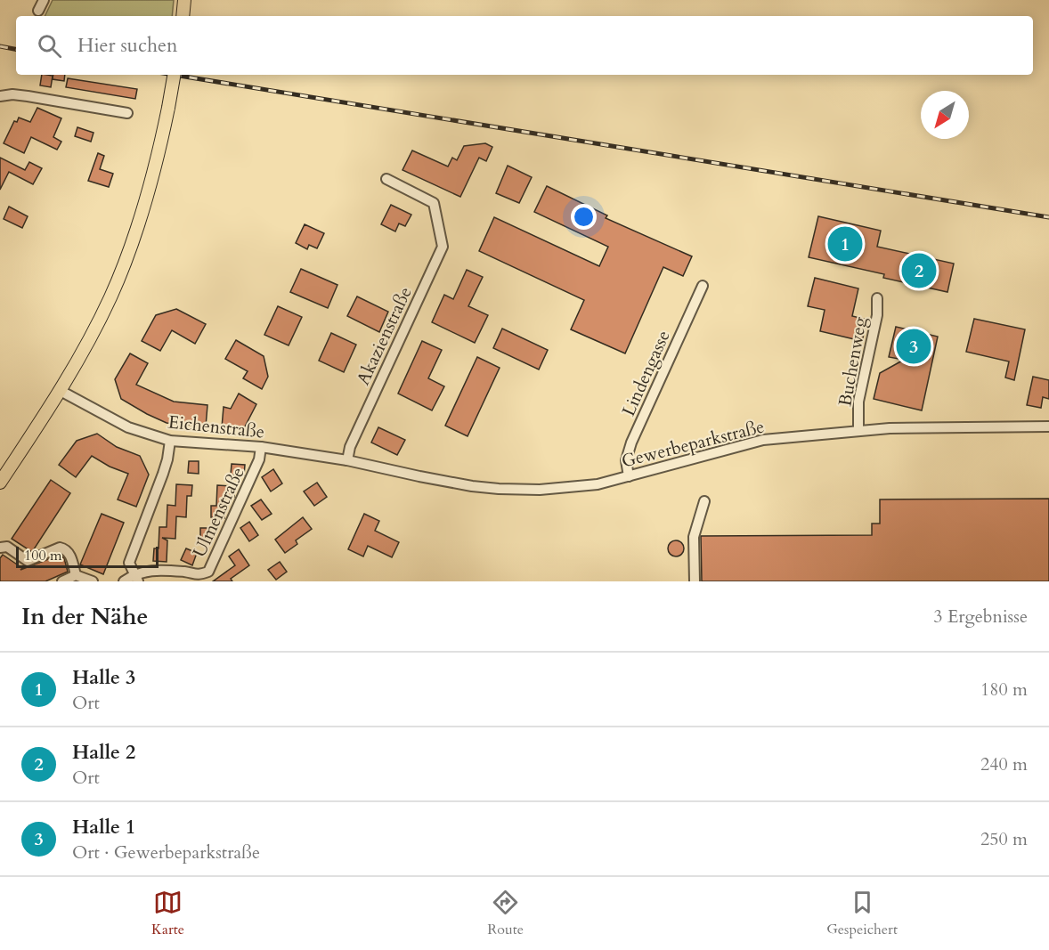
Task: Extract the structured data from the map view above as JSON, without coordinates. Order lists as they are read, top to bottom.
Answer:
{
  "streets": {
    "street": [
      "Akazienstraße",
      "Buchenweg",
      "Lindengasse",
      "Eichenstraße",
      "Gewerbeparkstraße",
      "Ulmenstraße"
    ]
  },
  "crossings": [
    ["Akazienstraße", "Eichenstraße"],
    ["Akazienstraße", "Gewerbeparkstraße"],
    ["Buchenweg", "Gewerbeparkstraße"],
    ["Lindengasse", "Gewerbeparkstraße"],
    ["Eichenstraße", "Gewerbeparkstraße"],
    ["Eichenstraße", "Ulmenstraße"]
  ],
  "scale_bar": "100 m",
  "north": "bottom left",
  "page": {
    "search": "Hier suchen",
    "pins": ["1", "2", "3"],
    "scale": "100 m",
    "heading": ["In der Nähe", "3 Ergebnisse"],
    "list": [
      {
        "mark": "1",
        "name": "Halle 3",
        "note": "Ort",
        "value": "180 m"
      },
      {
        "mark": "2",
        "name": "Halle 2",
        "note": "Ort",
        "value": "240 m"
      },
      {
        "mark": "3",
        "name": "Halle 1",
        "note": "Ort · Gewerbeparkstraße",
        "value": "250 m"
      }
    ],
    "nav": ["Karte", "Route", "Gespeichert"]
  }
}
